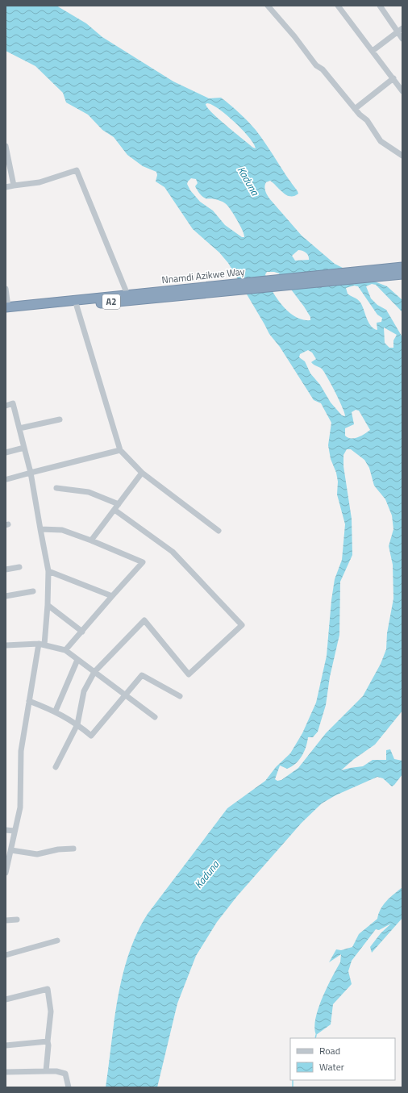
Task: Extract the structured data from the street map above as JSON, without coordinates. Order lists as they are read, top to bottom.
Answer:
{
  "streets": {
    "highway": ["Nnamdi Azikwe Way", "A2"]
  },
  "water": ["Kaduna"],
  "legend": ["Road", "Water"]
}
